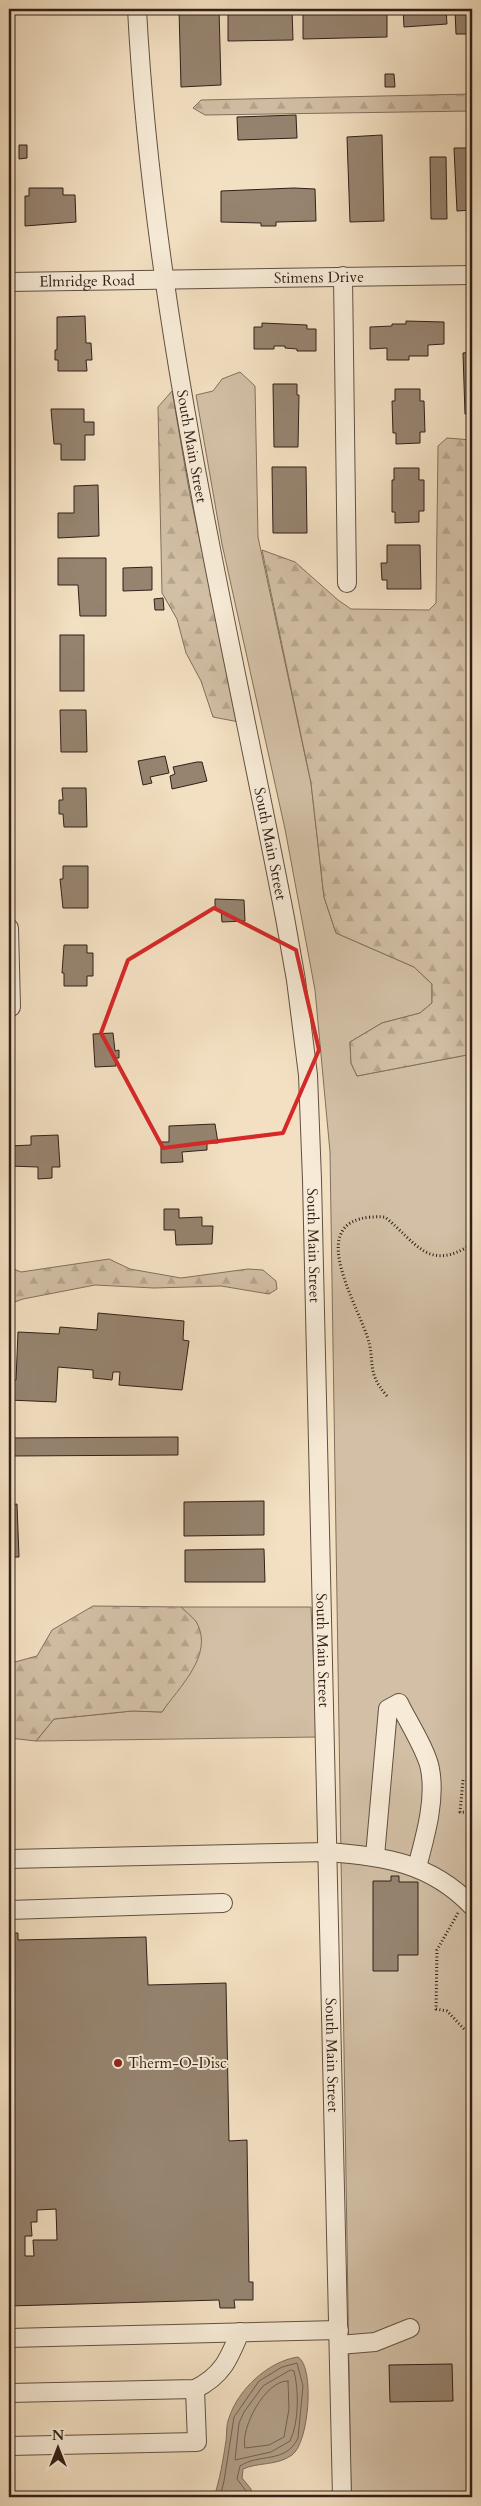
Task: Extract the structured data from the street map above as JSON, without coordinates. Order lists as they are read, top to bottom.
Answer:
{
  "streets": {
    "street": ["Stimens Drive", "Elmridge Road", "South Main Street"]
  },
  "crossings": [
    ["Stimens Drive", "Elmridge Road"],
    ["Stimens Drive", "South Main Street"],
    ["Elmridge Road", "South Main Street"]
  ],
  "places": ["Therm-O-Disc"],
  "north": "top"
}
